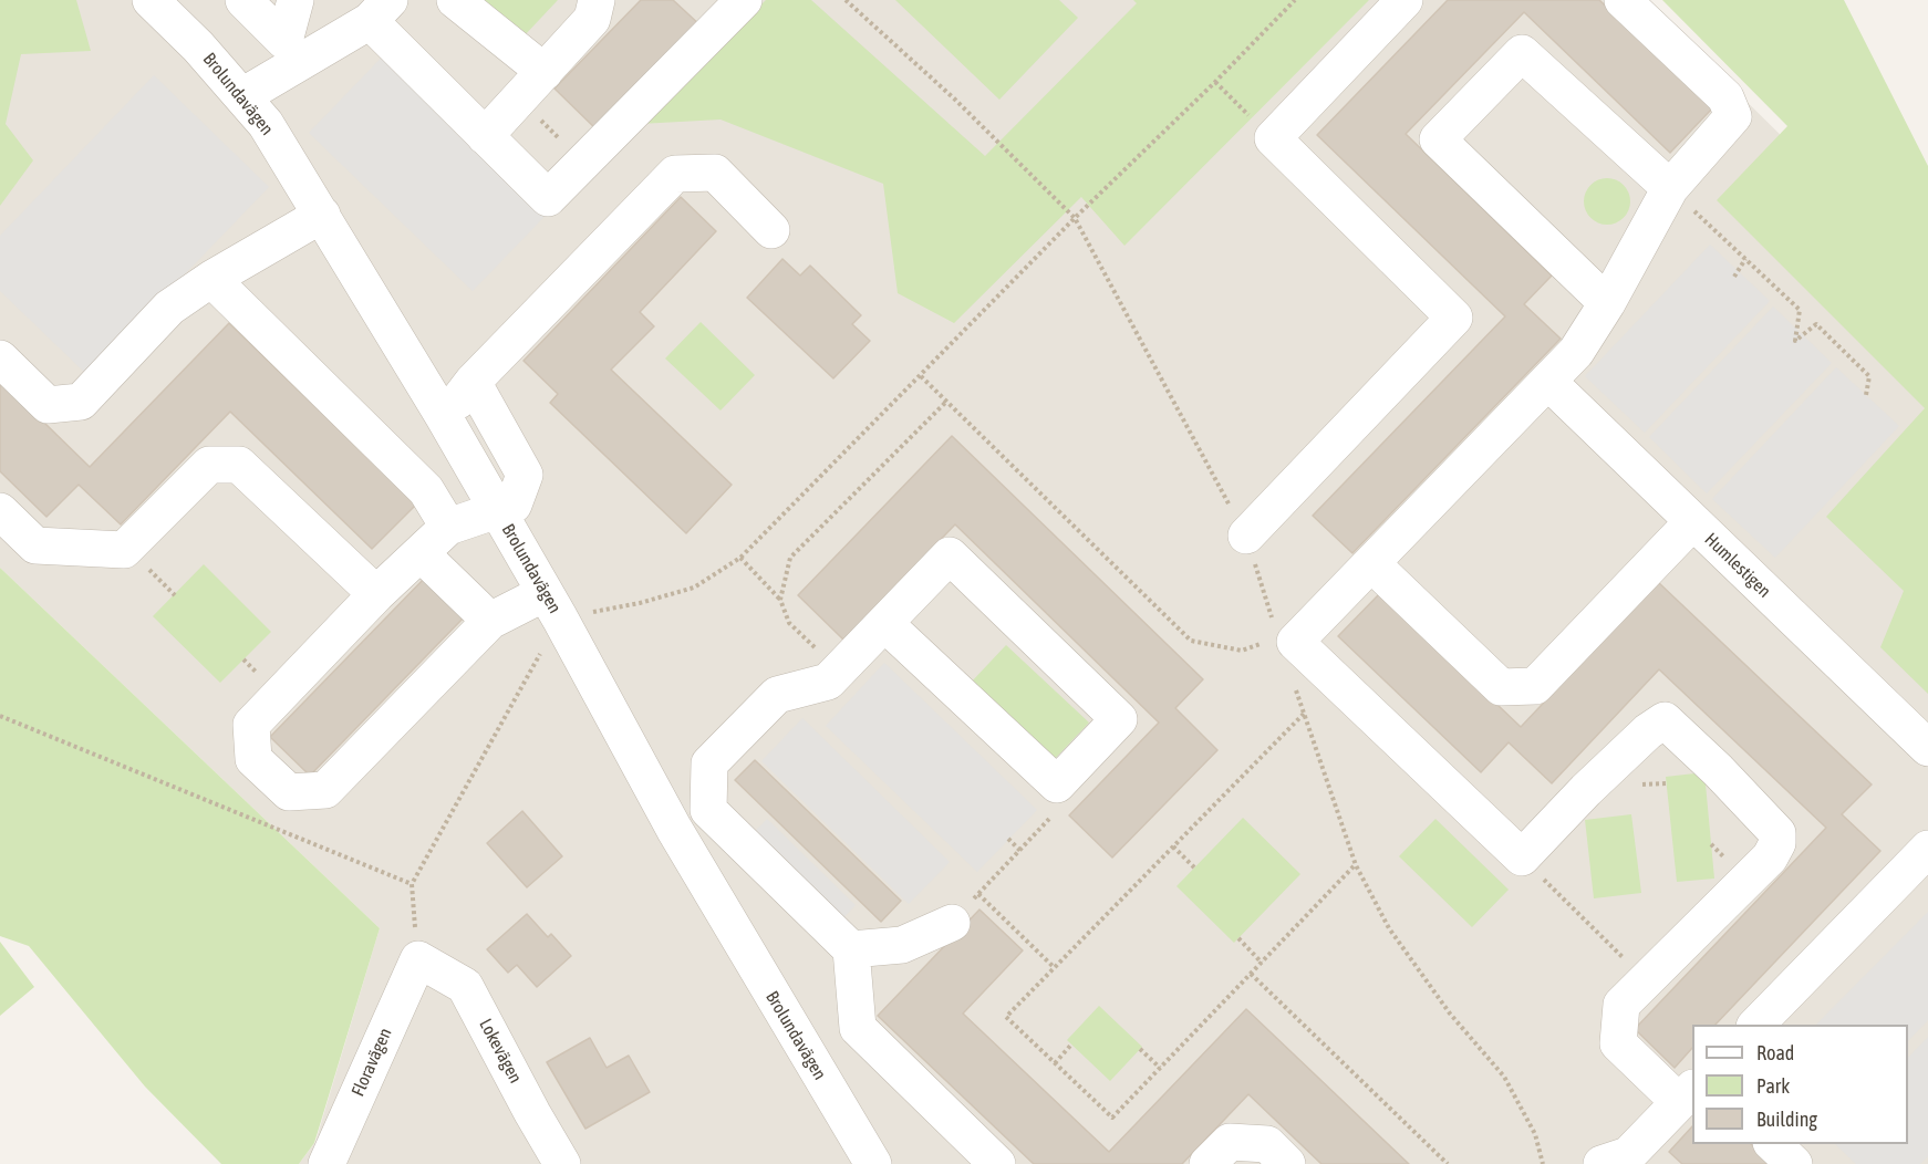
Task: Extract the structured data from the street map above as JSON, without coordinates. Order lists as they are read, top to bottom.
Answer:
{
  "streets": {
    "street": [
      "Brolundavägen",
      "Humlestigen",
      "Lokevägen",
      "Floravägen"
    ]
  },
  "crossings": [
    ["Lokevägen", "Floravägen"]
  ],
  "legend": ["Road", "Park", "Building"]
}
